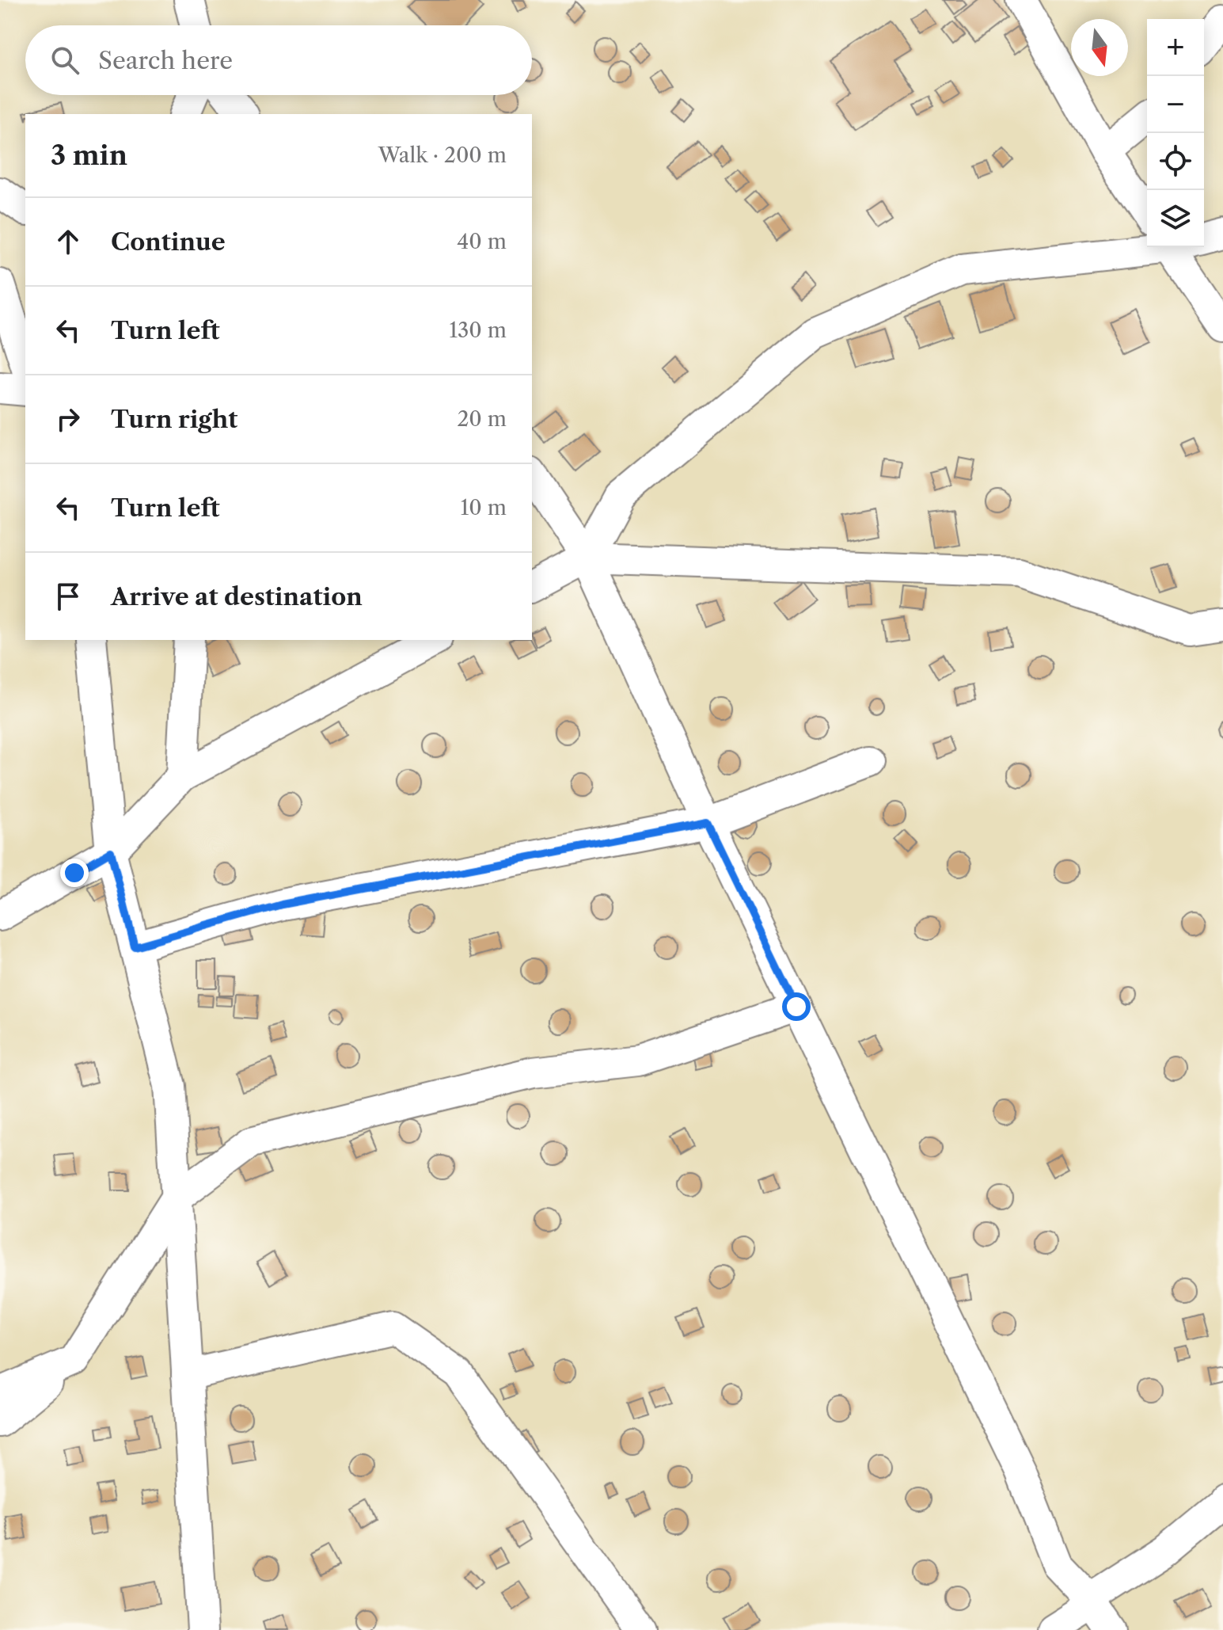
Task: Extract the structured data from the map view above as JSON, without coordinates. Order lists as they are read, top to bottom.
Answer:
{
  "north": "bottom",
  "page": {
    "map_buttons": ["+", "−"],
    "search": "Search here",
    "heading": ["3 min", "Walk · 200 m"],
    "list": [
      ["Continue", "40 m"],
      ["Turn left", "130 m"],
      ["Turn right", "20 m"],
      ["Turn left", "10 m"],
      "Arrive at destination"
    ]
  }
}
